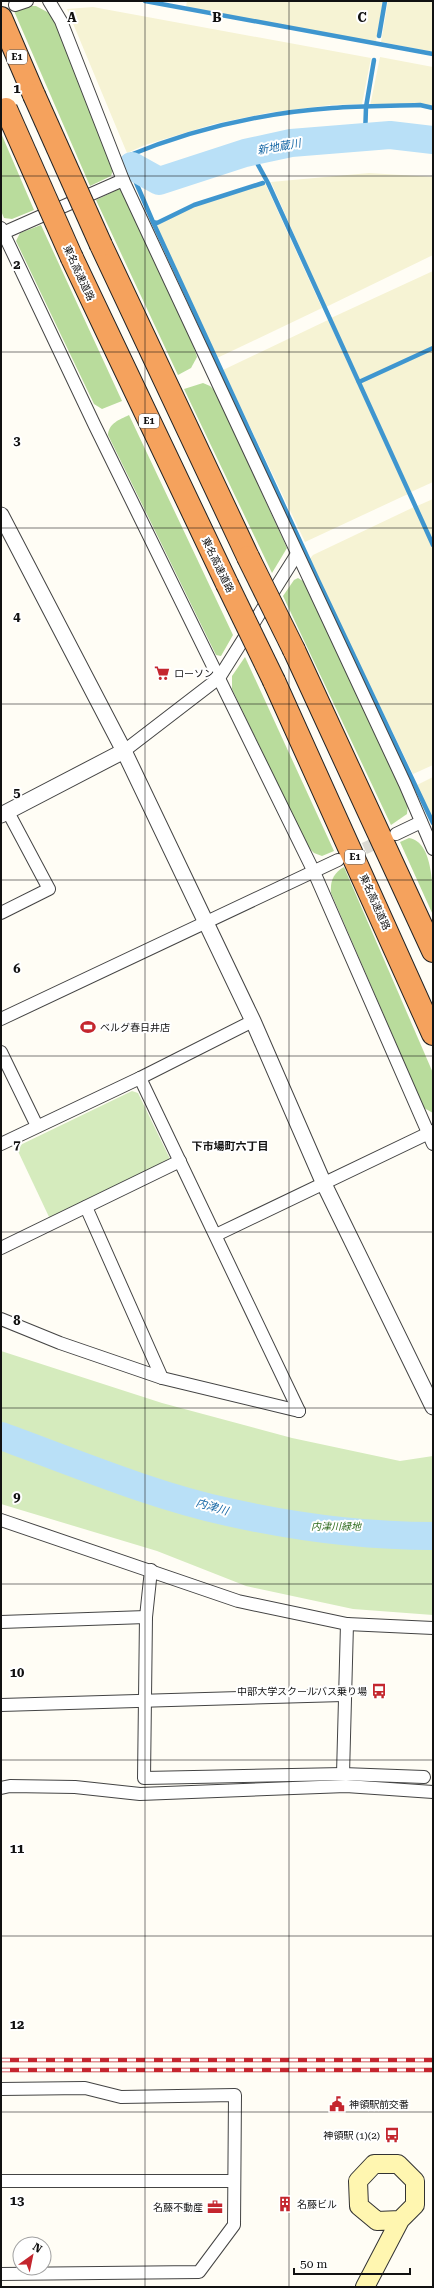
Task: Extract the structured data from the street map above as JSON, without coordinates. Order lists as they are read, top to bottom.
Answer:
{
  "streets": {
    "highway": ["E1", "東名高速道路"]
  },
  "districts": ["下市場町六丁目"],
  "water": ["新地蔵川", "内津川"],
  "parks": ["内津川緑地"],
  "places": {
    "supermarket": ["ローソン"],
    "sports": ["ベルグ春日井店"],
    "bus stop": ["中部大学スクールバス乗り場", "神領駅 (1)(2)"],
    "public building": ["神領駅前交番"],
    "building": ["名藤ビル"],
    "office": ["名藤不動産"]
  },
  "scale_bar": "50 m",
  "north": "top right",
  "grid": {
    "columns": ["A", "B", "C"],
    "rows": [
      "1",
      "2",
      "3",
      "4",
      "5",
      "6",
      "7",
      "8",
      "9",
      "10",
      "11",
      "12",
      "13"
    ]
  }
}
